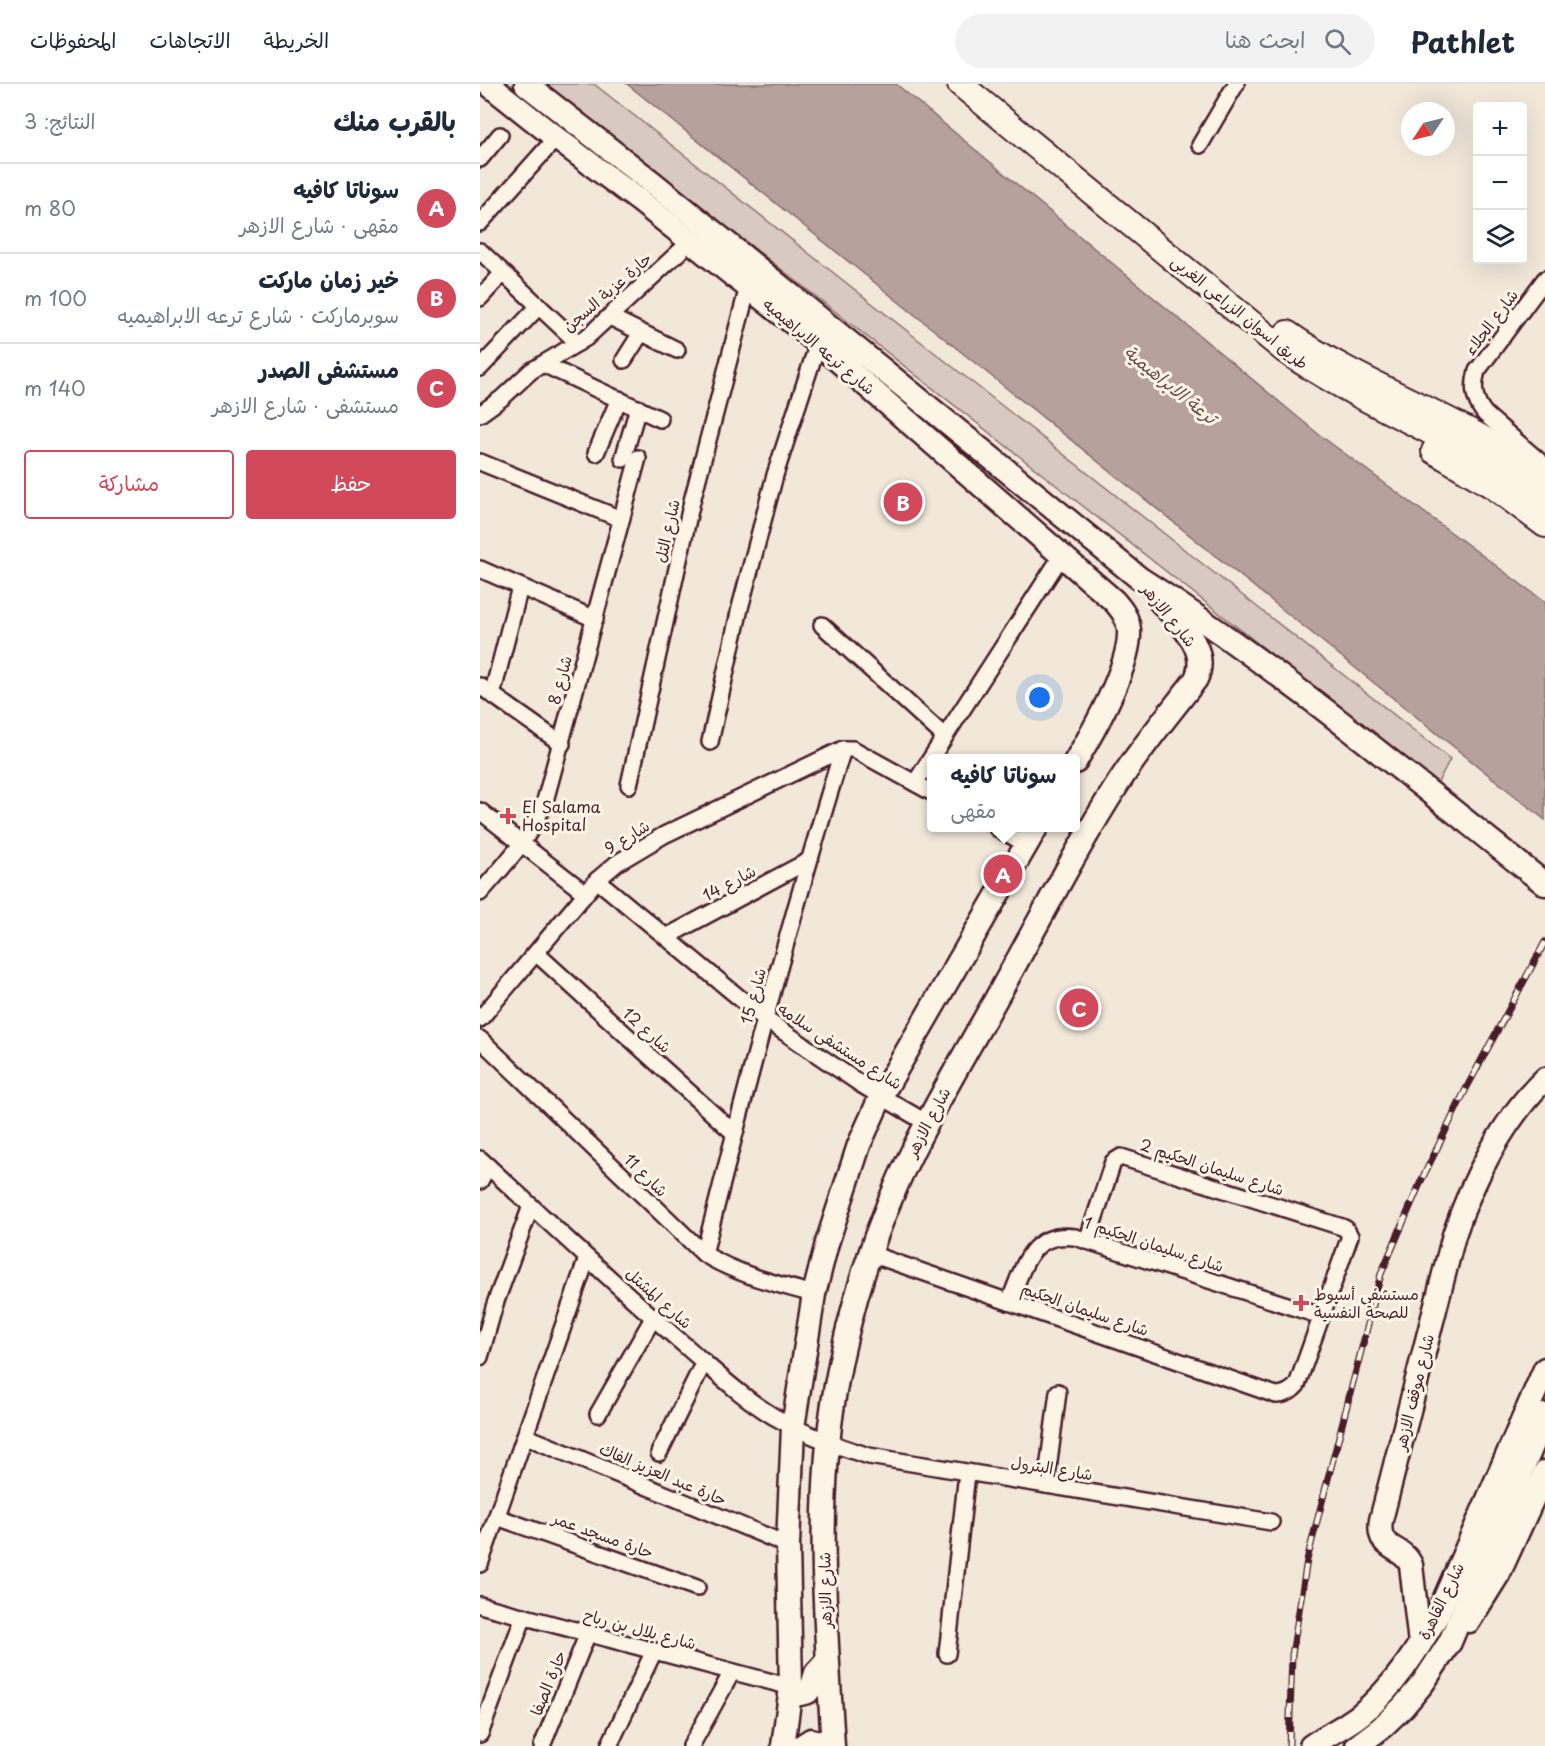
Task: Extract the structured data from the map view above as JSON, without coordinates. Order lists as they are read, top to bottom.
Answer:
{
  "streets": {
    "main road": [
      "طريق اسوان الزراعى الغربى",
      "شارع ترعه الابراهيميه",
      "شارع الازهر",
      "شارع موقف الازهر",
      "شارع القاهرة"
    ],
    "street": [
      "حارة عزبة السجن",
      "شارع الجلاء",
      "شارع التل",
      "شارع 8",
      "شارع 9",
      "شارع 14",
      "شارع 15",
      "شارع 12",
      "شارع مستشفى سلامه",
      "شارع سليمان الحكيم 2",
      "شارع 11",
      "شارع سليمان الحكيم 1",
      "شارع المشتل",
      "شارع سليمان الحكيم",
      "شارع البترول",
      "حارة عبد العزيز الفاك",
      "حارة مسجد عمر",
      "شارع بلال بن رباح",
      "حارة الصفا"
    ]
  },
  "crossings": [
    ["حارة عزبة السجن", "شارع ترعه الابراهيميه"],
    ["شارع ترعه الابراهيميه", "شارع التل"],
    ["شارع ترعه الابراهيميه", "شارع الازهر"],
    ["شارع الازهر", "شارع مستشفى سلامه"],
    ["شارع الازهر", "شارع المشتل"],
    ["شارع الازهر", "شارع سليمان الحكيم"],
    ["شارع الازهر", "شارع البترول"],
    ["شارع 9", "شارع 15"],
    ["شارع 9", "شارع 12"],
    ["شارع 9", "شارع مستشفى سلامه"],
    ["شارع 14", "شارع 15"],
    ["شارع 14", "شارع مستشفى سلامه"],
    ["شارع 15", "شارع 12"],
    ["شارع 15", "شارع مستشفى سلامه"],
    ["شارع 15", "شارع 11"],
    ["شارع سليمان الحكيم 2", "شارع سليمان الحكيم 1"],
    ["شارع سليمان الحكيم 2", "شارع سليمان الحكيم"],
    ["شارع سليمان الحكيم 1", "شارع سليمان الحكيم"],
    ["شارع المشتل", "شارع البترول"],
    ["شارع موقف الازهر", "شارع القاهرة"],
    ["شارع بلال بن رباح", "حارة الصفا"]
  ],
  "water": ["ترعة الابراهيمية"],
  "places": {
    "health": ["El Salama Hospital", "مستشفى أسيوط للصحة النفسية"]
  },
  "north": "bottom left",
  "page": {
    "header": "Pathlet",
    "search": "ابحث هنا",
    "nav": ["الخريطة", "الاتجاهات", "المحفوظات"],
    "heading": ["بالقرب منك", "النتائج: 3"],
    "map_buttons": ["+", "−"],
    "list": [
      {
        "mark": "A",
        "name": "سوناتا كافيه",
        "note": "مقهى · شارع الازهر",
        "value": "80 m"
      },
      {
        "mark": "B",
        "name": "خير زمان ماركت",
        "note": "سوبرماركت · شارع ترعه الابراهيميه",
        "value": "100 m"
      },
      {
        "mark": "C",
        "name": "مستشفى الصدر",
        "note": "مستشفى · شارع الازهر",
        "value": "140 m"
      }
    ],
    "buttons": ["حفظ", "مشاركة"],
    "pins": ["B", "A", "C"],
    "popup": ["سوناتا كافيه", "مقهى"]
  }
}
